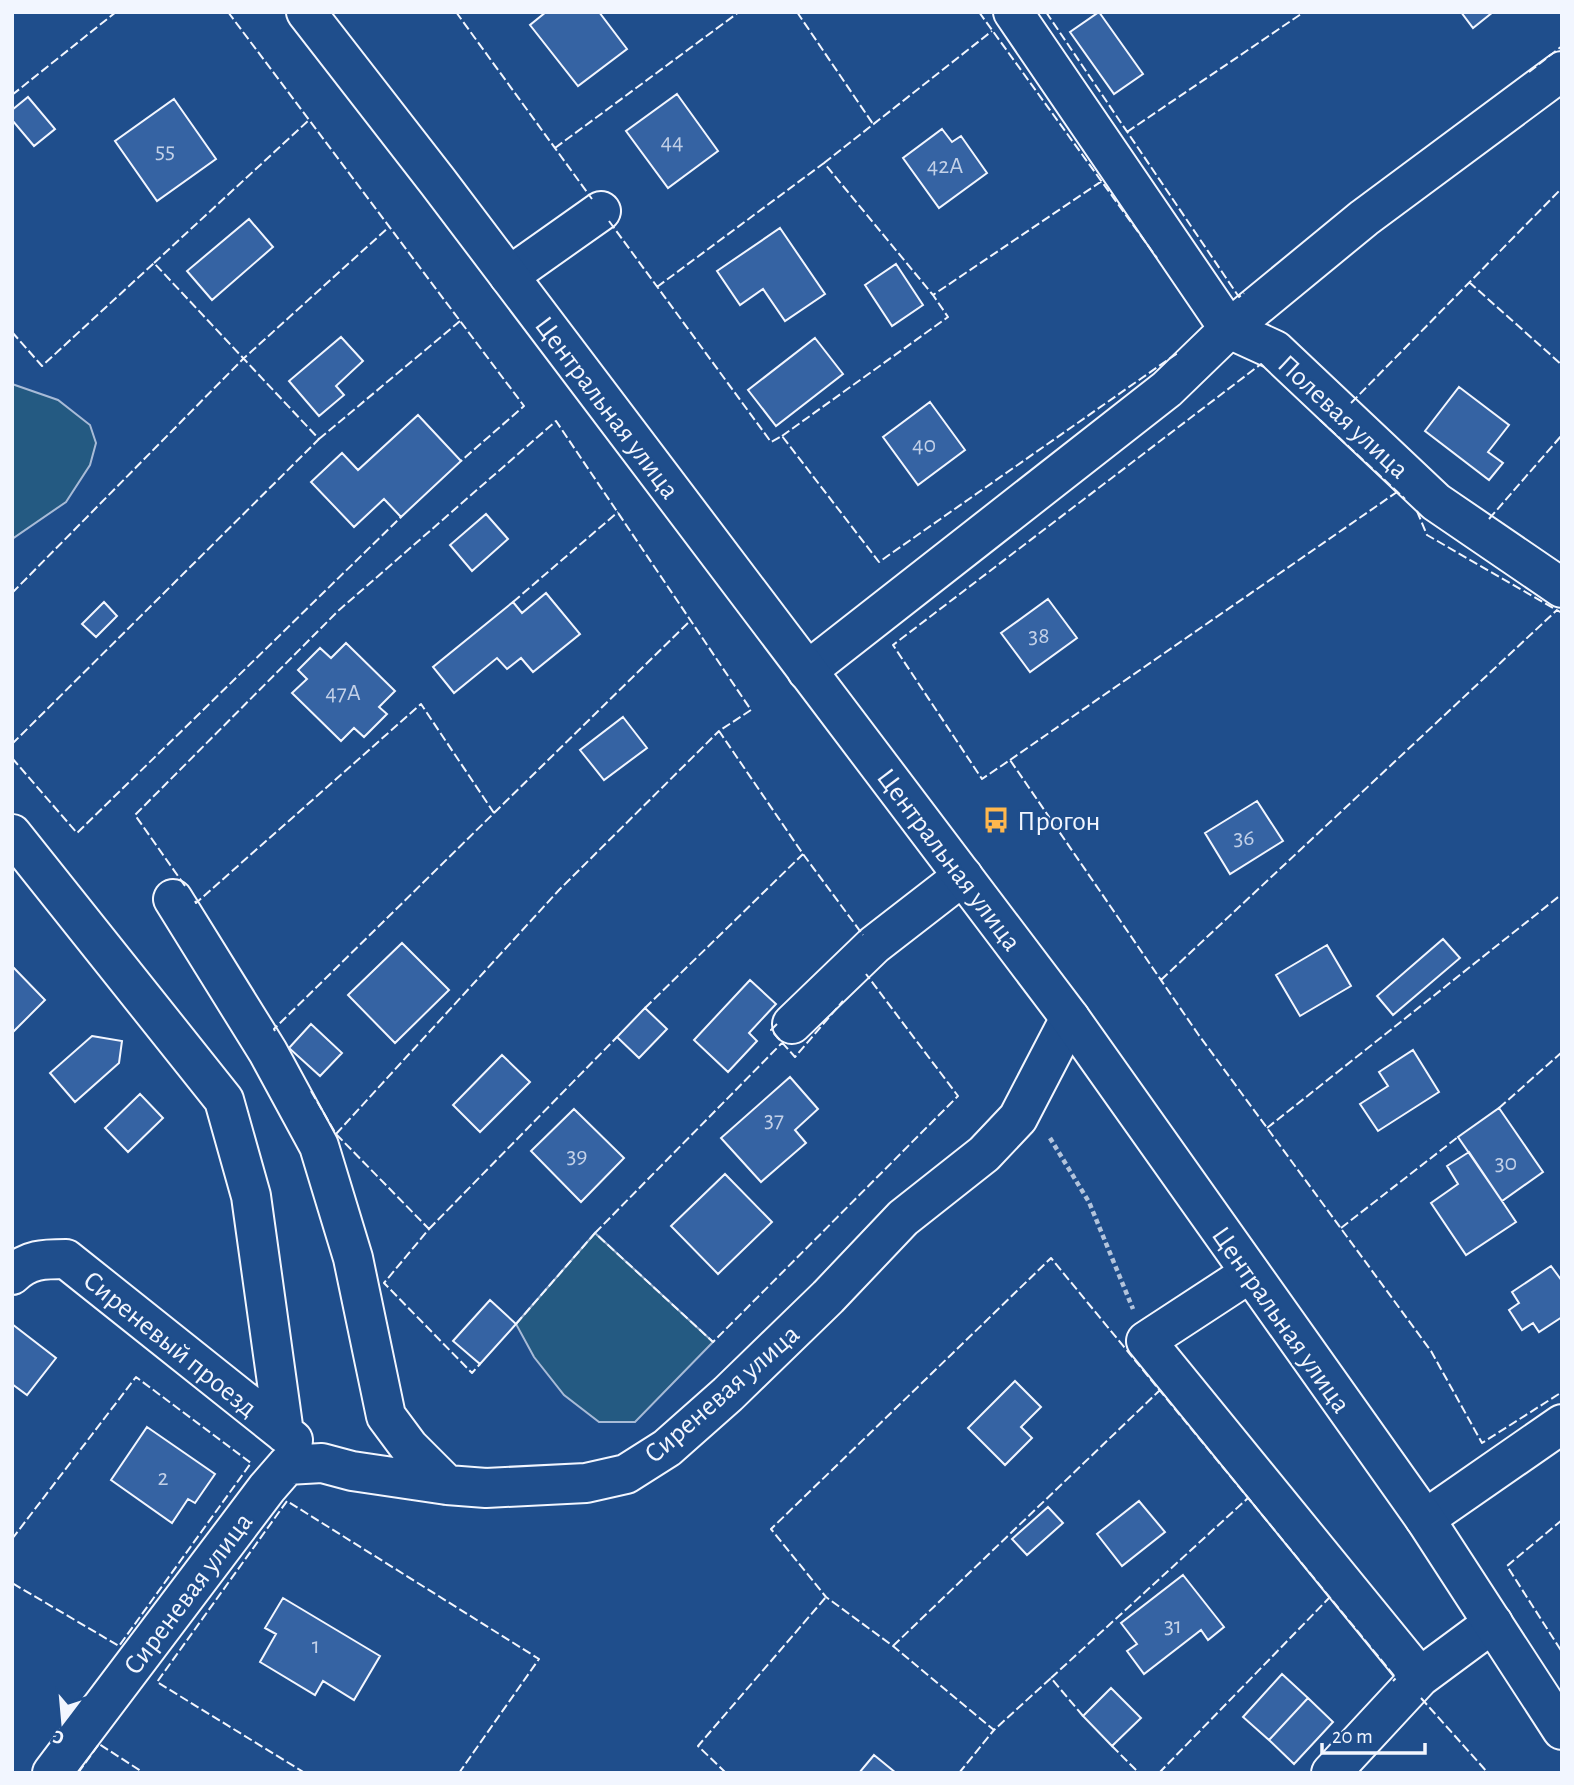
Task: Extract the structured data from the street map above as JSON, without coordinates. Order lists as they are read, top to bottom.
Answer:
{
  "streets": {
    "street": [
      "Центральная улица",
      "Полевая улица",
      "Сиреневый проезд",
      "Сиреневая улица"
    ]
  },
  "crossings": [
    ["Центральная улица", "Сиреневая улица"],
    ["Сиреневый проезд", "Сиреневая улица"]
  ],
  "places": {
    "bus stop": ["Прогон"]
  },
  "house_numbers": [
    "44",
    "55",
    "42А",
    "40",
    "38",
    "47А",
    "36",
    "37",
    "39",
    "30",
    "2",
    "31",
    "1"
  ],
  "scale_bar": "20 m",
  "north": "bottom"
}
